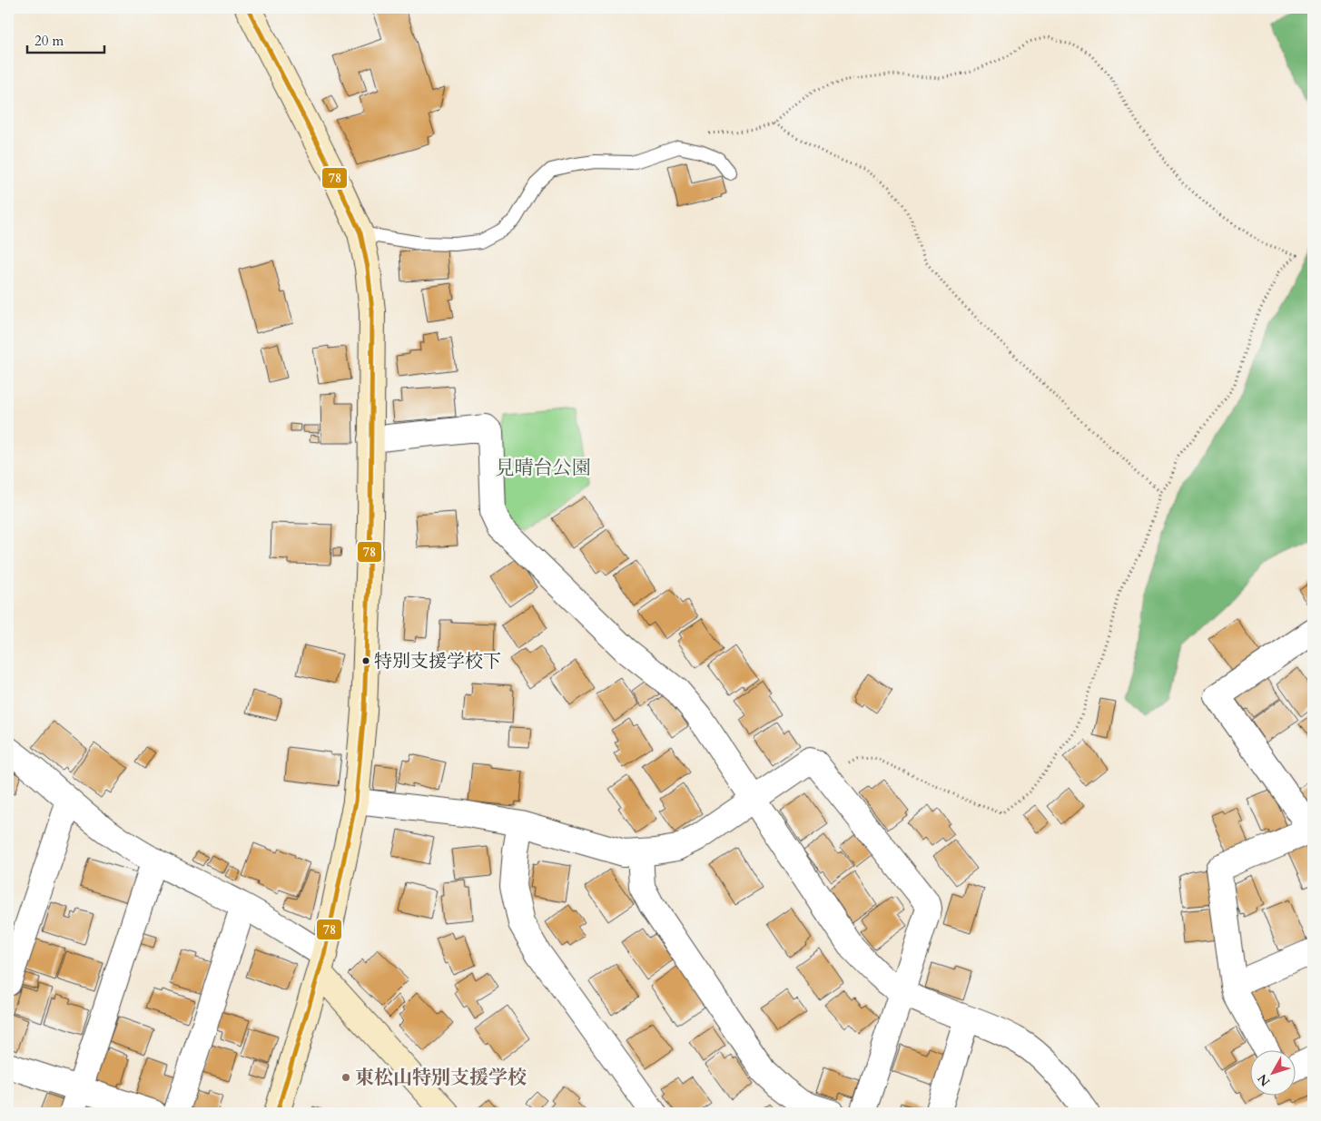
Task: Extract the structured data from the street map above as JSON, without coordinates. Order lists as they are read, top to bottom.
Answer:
{
  "parks": ["見晴台公園"],
  "places": ["特別支援学校下", "東松山特別支援学校"],
  "lines": ["transit line 78"],
  "scale_bar": "20 m",
  "north": "bottom left"
}
